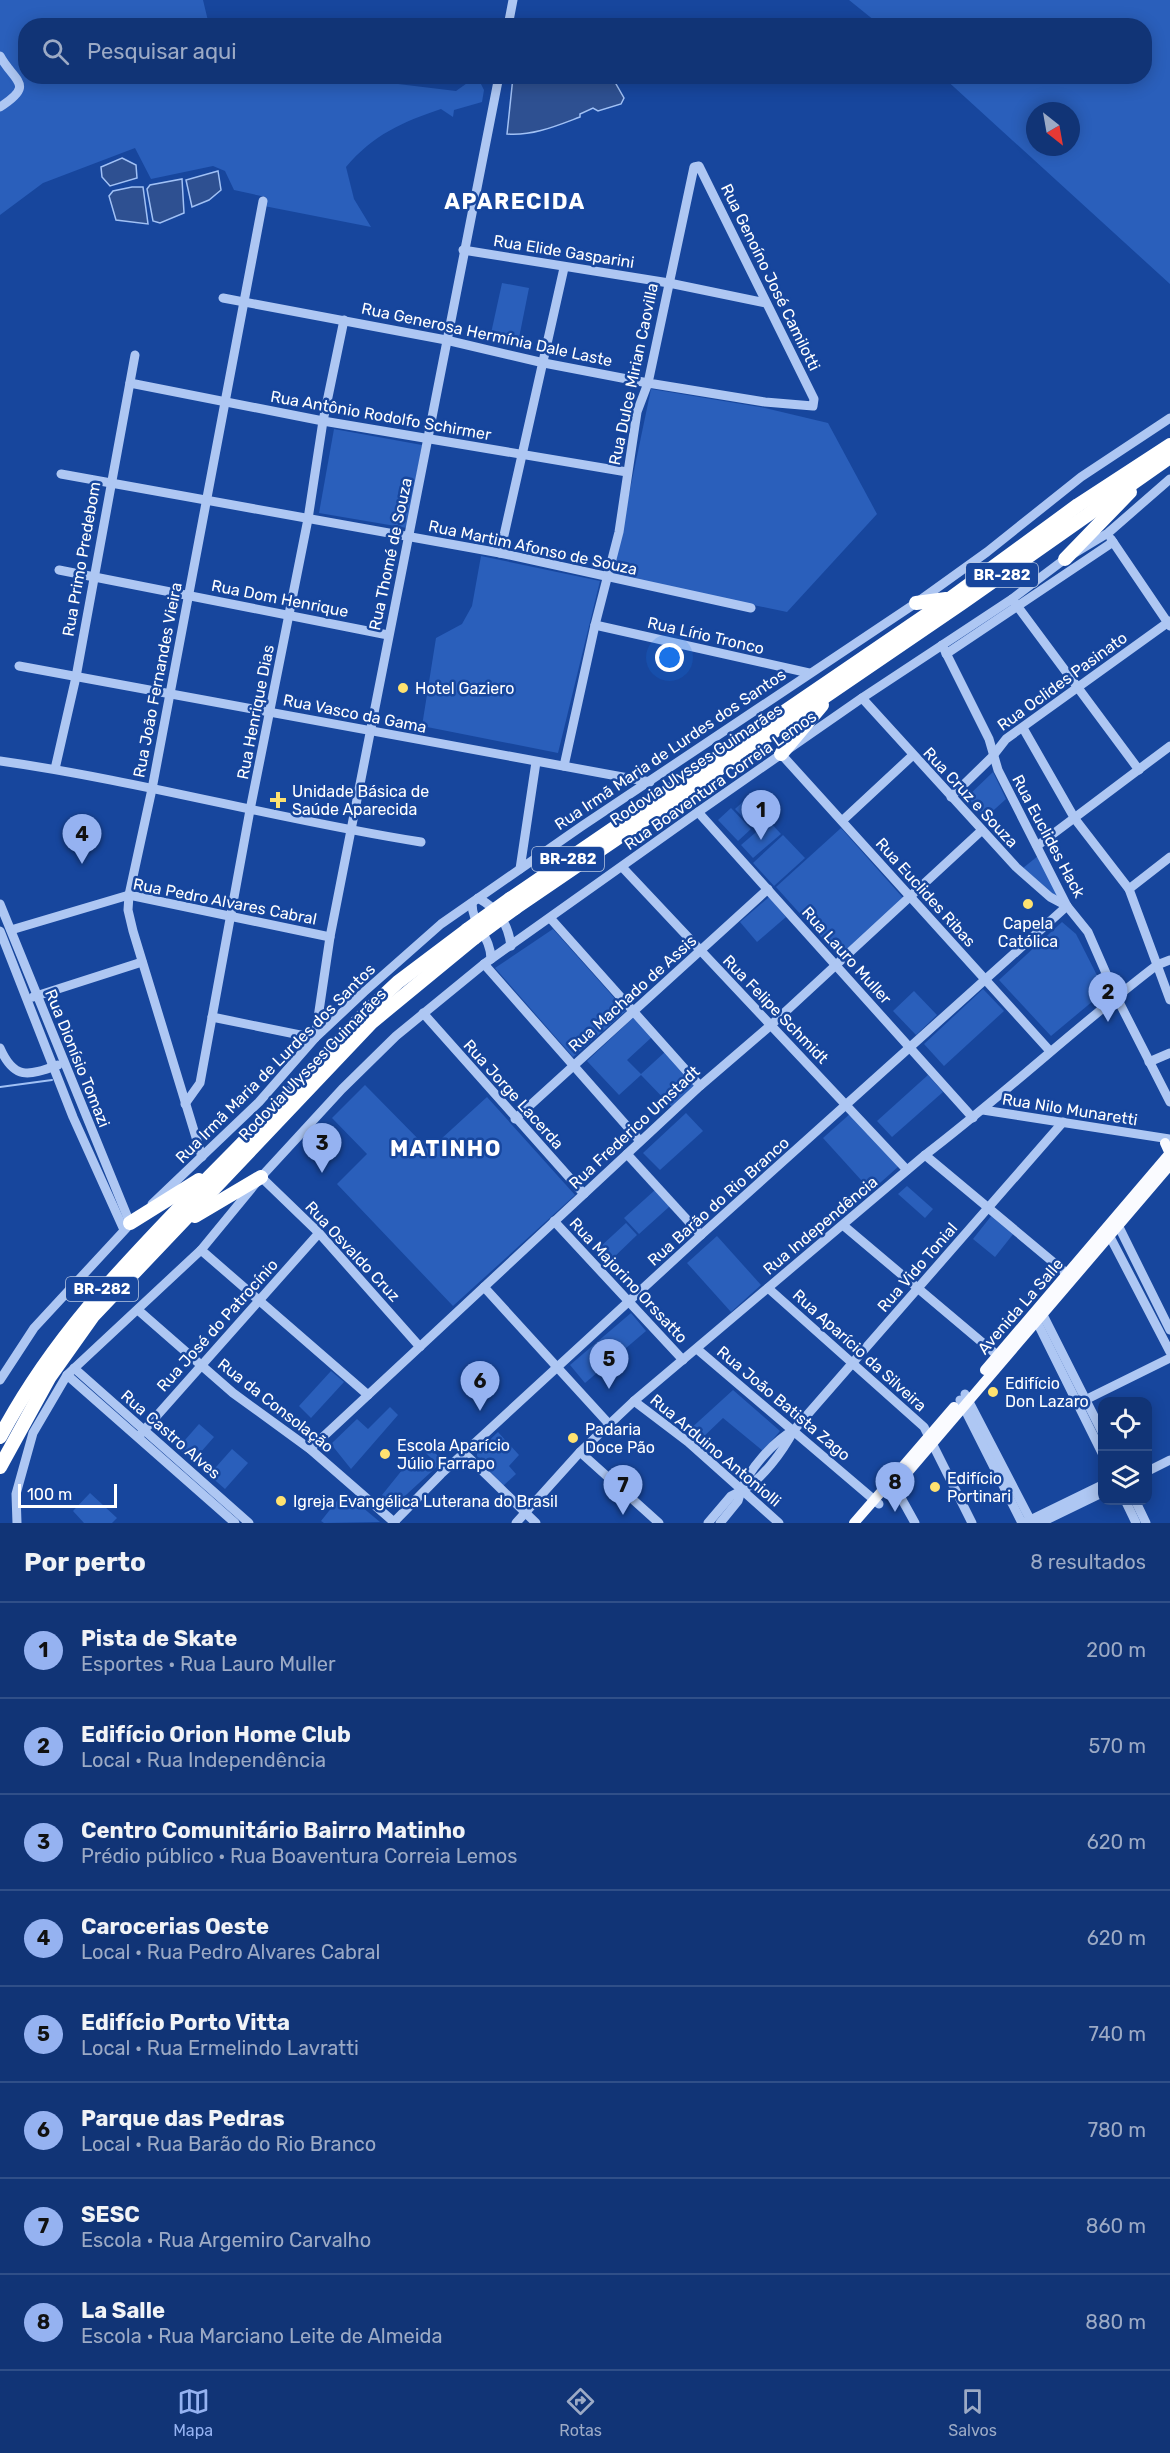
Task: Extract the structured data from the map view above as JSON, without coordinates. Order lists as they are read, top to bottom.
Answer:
{
  "streets": {
    "highway": ["BR-282", "Rodovia Ulysses Guimarães"],
    "main road": ["Avenida La Salle"],
    "street": [
      "Rua Elide Gasparini",
      "Rua Genoíno José Camilotti",
      "Rua Generosa Hermínia Dale Laste",
      "Rua Dulce Mirian Caovilla",
      "Rua Antônio Rodolfo Schirmer",
      "Rua Martim Afonso de Souza",
      "Rua Thomé de Souza",
      "Rua Primo Predebom",
      "Rua Dom Henrique",
      "Rua Lírio Tronco",
      "Rua João Fernandes Vieira",
      "Rua Oclides Pasinato",
      "Rua Henrique Dias",
      "Rua Vasco da Gama",
      "Rua Irmã Maria de Lurdes dos Santos",
      "Rua Boaventura Correia Lemos",
      "Rua Cruz e Souza",
      "Rua Euclides Hack",
      "Rua Euclides Ribas",
      "Rua Pedro Alvares Cabral",
      "Rua Lauro Muller",
      "Rua Machado de Assis",
      "Rua Felipe Schmidt",
      "Rua Dionísio Tomazi",
      "Rua Jorge Lacerda",
      "Rua Nilo Munaretti",
      "Rua Frederico Umstadt",
      "Rua Barão do Rio Branco",
      "Rua Independência",
      "Rua Osvaldo Cruz",
      "Rua Vido Tonial",
      "Rua Majorino Orssatto",
      "Rua José do Patrocínio",
      "Rua Aparício da Silveira",
      "Rua João Batista Zago",
      "Rua da Consolação",
      "Rua Castro Alves",
      "Rua Arduino Antoniolli"
    ]
  },
  "crossings": [
    ["Rua Elide Gasparini", "Rua Genoíno José Camilotti"],
    ["Rua Elide Gasparini", "Rua Dulce Mirian Caovilla"],
    ["Rua Elide Gasparini", "Rua Thomé de Souza"],
    ["Rua Genoíno José Camilotti", "Rua Generosa Hermínia Dale Laste"],
    ["Rua Genoíno José Camilotti", "Rua Dulce Mirian Caovilla"],
    ["Rua Generosa Hermínia Dale Laste", "Rua Dulce Mirian Caovilla"],
    ["Rua Generosa Hermínia Dale Laste", "Rua Thomé de Souza"],
    ["Rua Generosa Hermínia Dale Laste", "Rua João Fernandes Vieira"],
    ["Rua Generosa Hermínia Dale Laste", "Rua Henrique Dias"],
    ["Rua Dulce Mirian Caovilla", "Rua Antônio Rodolfo Schirmer"],
    ["Rua Dulce Mirian Caovilla", "Rua Martim Afonso de Souza"],
    ["Rua Dulce Mirian Caovilla", "Rua Lírio Tronco"],
    ["Rua Dulce Mirian Caovilla", "Rua Vasco da Gama"],
    ["Rua Antônio Rodolfo Schirmer", "Rua Thomé de Souza"],
    ["Rua Antônio Rodolfo Schirmer", "Rua Primo Predebom"],
    ["Rua Antônio Rodolfo Schirmer", "Rua João Fernandes Vieira"],
    ["Rua Antônio Rodolfo Schirmer", "Rua Henrique Dias"],
    ["Rua Martim Afonso de Souza", "Rua Thomé de Souza"],
    ["Rua Martim Afonso de Souza", "Rua Primo Predebom"],
    ["Rua Martim Afonso de Souza", "Rua João Fernandes Vieira"],
    ["Rua Martim Afonso de Souza", "Rua Henrique Dias"],
    ["Rua Thomé de Souza", "Rua Dom Henrique"],
    ["Rua Thomé de Souza", "Rua Vasco da Gama"],
    ["Rua Thomé de Souza", "Rua Irmã Maria de Lurdes dos Santos"],
    ["Rua Thomé de Souza", "Rua Pedro Alvares Cabral"],
    ["Rua Primo Predebom", "Rua Dom Henrique"],
    ["Rua Primo Predebom", "Rua Vasco da Gama"],
    ["Rua Dom Henrique", "Rua João Fernandes Vieira"],
    ["Rua Dom Henrique", "Rua Henrique Dias"],
    ["Rua Lírio Tronco", "Rua Irmã Maria de Lurdes dos Santos"],
    ["Rua João Fernandes Vieira", "Rua Henrique Dias"],
    ["Rua João Fernandes Vieira", "Rua Vasco da Gama"],
    ["Rua João Fernandes Vieira", "Rua Irmã Maria de Lurdes dos Santos"],
    ["Rua João Fernandes Vieira", "Rua Pedro Alvares Cabral"],
    ["Rua Oclides Pasinato", "Rua Cruz e Souza"],
    ["Rua Oclides Pasinato", "Rua Euclides Hack"],
    ["Rua Henrique Dias", "Rua Vasco da Gama"],
    ["Rua Henrique Dias", "Rua Pedro Alvares Cabral"],
    ["Rua Vasco da Gama", "Rua Irmã Maria de Lurdes dos Santos"],
    ["Rua Irmã Maria de Lurdes dos Santos", "Rua Dionísio Tomazi"],
    ["Rua Boaventura Correia Lemos", "Rua Cruz e Souza"],
    ["Rua Boaventura Correia Lemos", "Rua Euclides Hack"],
    ["Rua Boaventura Correia Lemos", "Rua Euclides Ribas"],
    ["Rua Boaventura Correia Lemos", "Rua Lauro Muller"],
    ["Rua Boaventura Correia Lemos", "Rua Felipe Schmidt"],
    ["Rua Boaventura Correia Lemos", "Rua Jorge Lacerda"],
    ["Rua Boaventura Correia Lemos", "Rua Osvaldo Cruz"],
    ["Rua Boaventura Correia Lemos", "Rua da Consolação"],
    ["Rua Boaventura Correia Lemos", "Rua Castro Alves"],
    ["Rua Cruz e Souza", "Rua Euclides Hack"],
    ["Rua Cruz e Souza", "Rua Frederico Umstadt"],
    ["Rua Cruz e Souza", "Rua Barão do Rio Branco"],
    ["Rua Euclides Hack", "Rua Barão do Rio Branco"],
    ["Rua Euclides Hack", "Rua Independência"],
    ["Rua Euclides Ribas", "Rua Frederico Umstadt"],
    ["Rua Euclides Ribas", "Rua Barão do Rio Branco"],
    ["Rua Euclides Ribas", "Rua Independência"],
    ["Rua Pedro Alvares Cabral", "Rua Dionísio Tomazi"],
    ["Rua Lauro Muller", "Rua Machado de Assis"],
    ["Rua Lauro Muller", "Rua Frederico Umstadt"],
    ["Rua Lauro Muller", "Rua Barão do Rio Branco"],
    ["Rua Lauro Muller", "Rua Independência"],
    ["Rua Machado de Assis", "Rua Felipe Schmidt"],
    ["Rua Machado de Assis", "Rua Jorge Lacerda"],
    ["Rua Felipe Schmidt", "Rua Frederico Umstadt"],
    ["Rua Felipe Schmidt", "Rua Barão do Rio Branco"],
    ["Rua Felipe Schmidt", "Rua Independência"],
    ["Rua Jorge Lacerda", "Rua Frederico Umstadt"],
    ["Rua Nilo Munaretti", "Rua Independência"],
    ["Rua Nilo Munaretti", "Rua Vido Tonial"],
    ["Rua Nilo Munaretti", "Avenida La Salle"],
    ["Rua Frederico Umstadt", "Rua Osvaldo Cruz"],
    ["Rua Frederico Umstadt", "Rua Majorino Orssatto"],
    ["Rua Frederico Umstadt", "Rua da Consolação"],
    ["Rua Barão do Rio Branco", "Rua Majorino Orssatto"],
    ["Rua Barão do Rio Branco", "Rua da Consolação"],
    ["Rua Independência", "Rua Majorino Orssatto"],
    ["Rua Independência", "Rua Aparício da Silveira"],
    ["Rua Independência", "Rua João Batista Zago"],
    ["Rua Independência", "Rua Arduino Antoniolli"],
    ["Rua Osvaldo Cruz", "Rua José do Patrocínio"],
    ["Rua Vido Tonial", "Rua Aparício da Silveira"],
    ["Rua Vido Tonial", "Rua João Batista Zago"],
    ["Rua Vido Tonial", "Rua Arduino Antoniolli"],
    ["Avenida La Salle", "Rua Aparício da Silveira"],
    ["Avenida La Salle", "Rua João Batista Zago"],
    ["Rua José do Patrocínio", "Rua da Consolação"],
    ["Rua José do Patrocínio", "Rua Castro Alves"]
  ],
  "districts": ["APARECIDA", "MATINHO"],
  "places": {
    "other": [
      "Hotel Gaziero",
      "Capela Católica",
      "Edifício Don Lazaro",
      "Padaria Doce Pão",
      "Escola Aparício Júlio Farrapo",
      "Edifício Portinari",
      "Igreja Evangélica Luterana do Brasil"
    ],
    "health": ["Unidade Básica de Saúde Aparecida"]
  },
  "scale_bar": "100 m",
  "north": "bottom right",
  "page": {
    "search": "Pesquisar aqui",
    "pins": [
      "1",
      "4",
      "2",
      "3",
      "5",
      "6",
      "8",
      "7"
    ],
    "scale": "100 m",
    "heading": ["Por perto", "8 resultados"],
    "list": [
      {
        "mark": "1",
        "name": "Pista de Skate",
        "note": "Esportes · Rua Lauro Muller",
        "value": "200 m"
      },
      {
        "mark": "2",
        "name": "Edifício Orion Home Club",
        "note": "Local · Rua Independência",
        "value": "570 m"
      },
      {
        "mark": "3",
        "name": "Centro Comunitário Bairro Matinho",
        "note": "Prédio público · Rua Boaventura Correia Lemos",
        "value": "620 m"
      },
      {
        "mark": "4",
        "name": "Carocerias Oeste",
        "note": "Local · Rua Pedro Alvares Cabral",
        "value": "620 m"
      },
      {
        "mark": "5",
        "name": "Edifício Porto Vitta",
        "note": "Local · Rua Ermelindo Lavratti",
        "value": "740 m"
      },
      {
        "mark": "6",
        "name": "Parque das Pedras",
        "note": "Local · Rua Barão do Rio Branco",
        "value": "780 m"
      },
      {
        "mark": "7",
        "name": "SESC",
        "note": "Escola · Rua Argemiro Carvalho",
        "value": "860 m"
      },
      {
        "mark": "8",
        "name": "La Salle",
        "note": "Escola · Rua Marciano Leite de Almeida",
        "value": "880 m"
      }
    ],
    "nav": ["Mapa", "Rotas", "Salvos"]
  }
}
